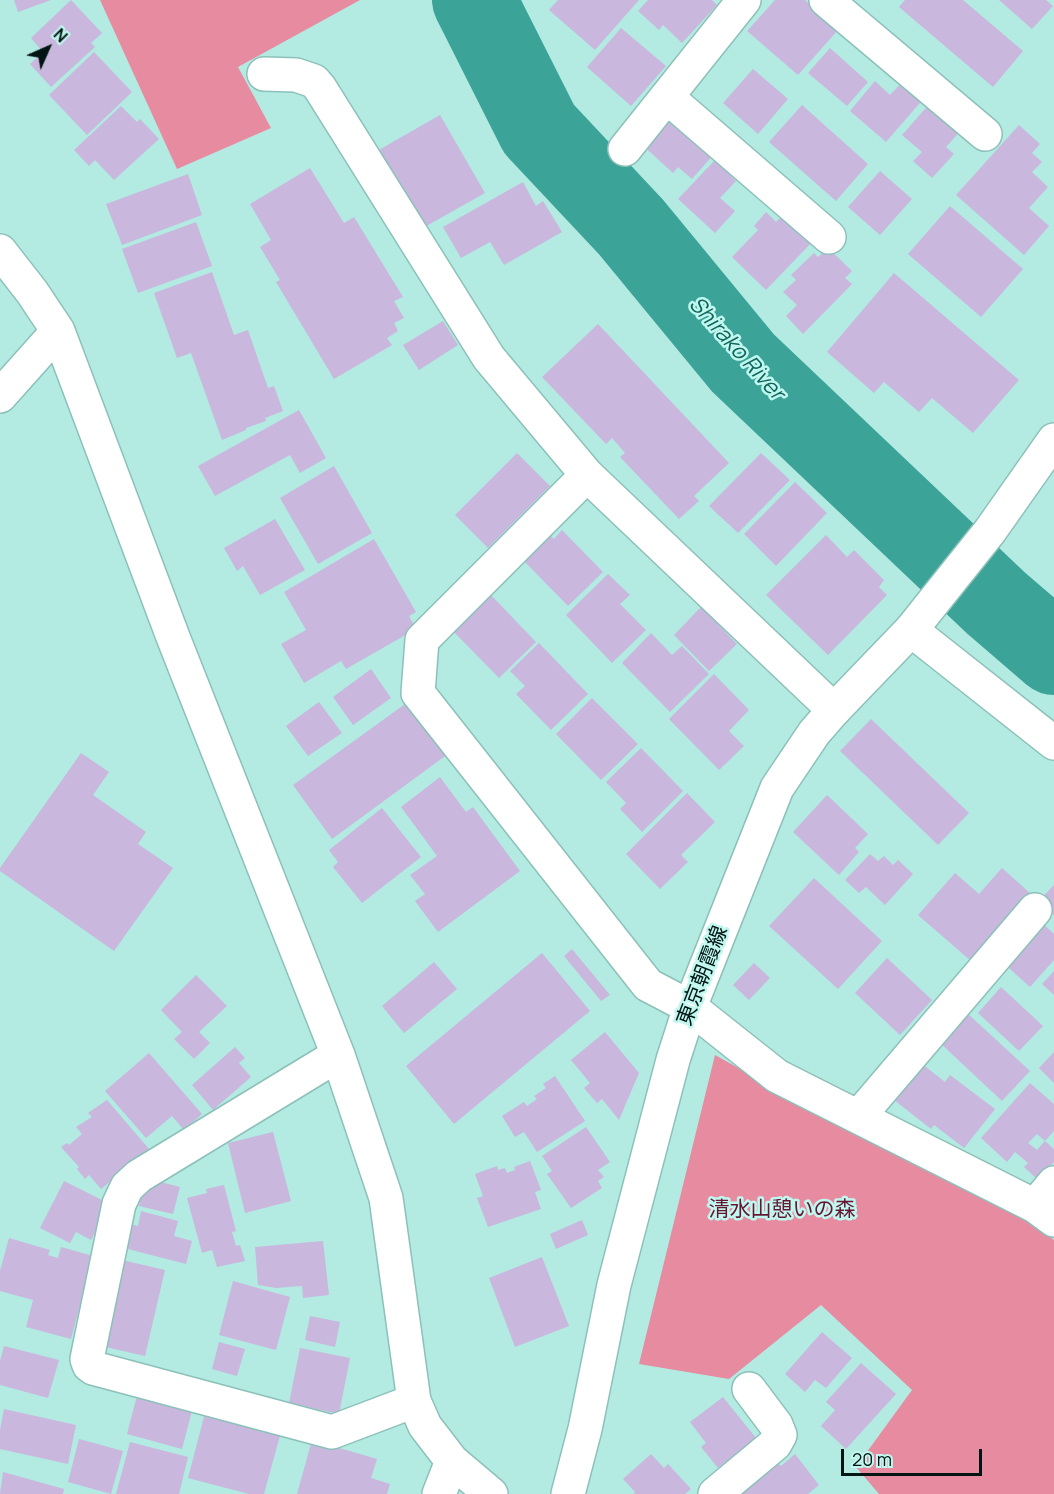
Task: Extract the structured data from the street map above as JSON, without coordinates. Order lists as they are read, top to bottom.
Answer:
{
  "streets": {
    "street": ["東京朝霞線"]
  },
  "water": ["Shirako River"],
  "parks": ["清水山憩いの森"],
  "scale_bar": "20 m",
  "north": "top right"
}
